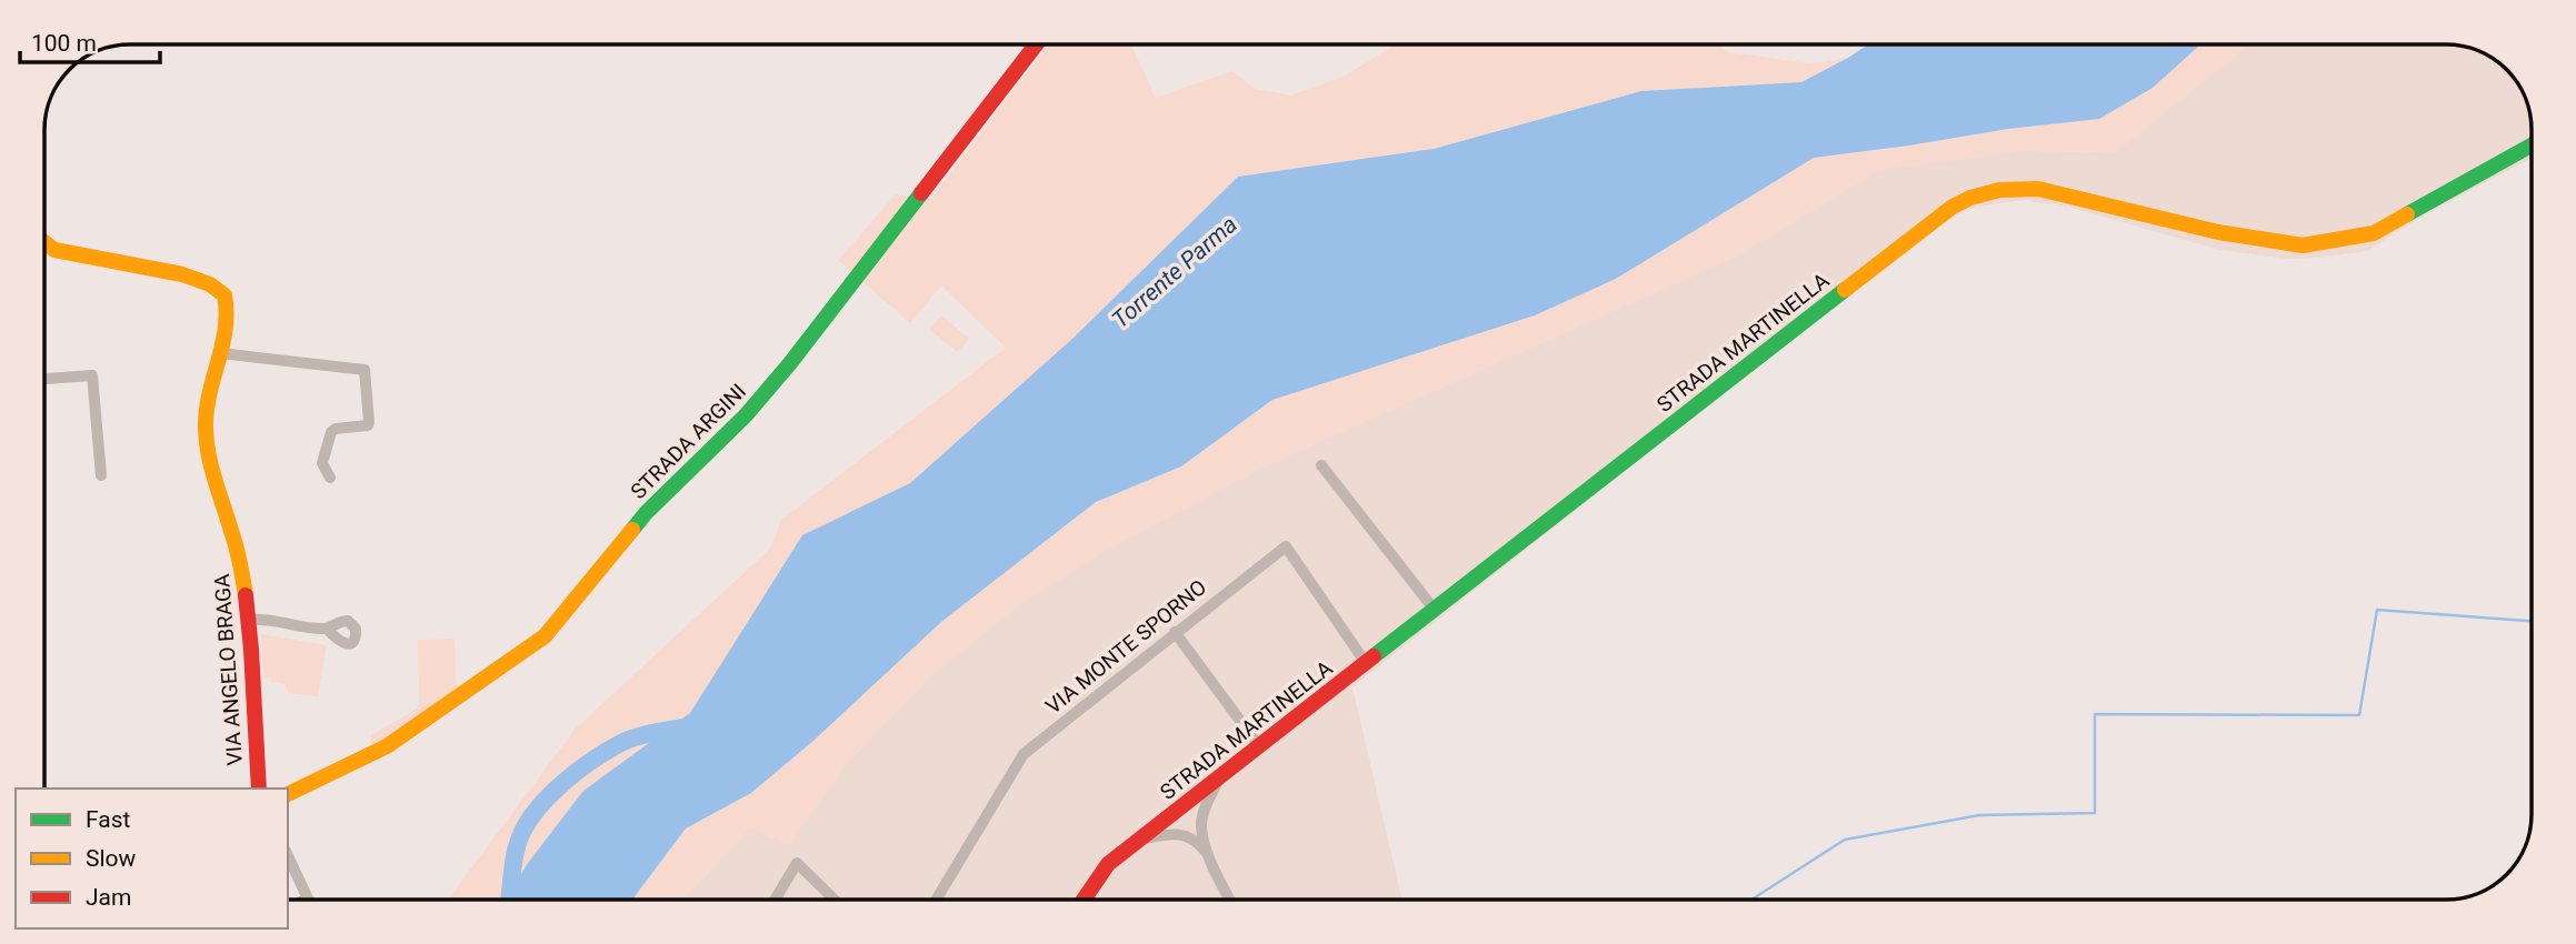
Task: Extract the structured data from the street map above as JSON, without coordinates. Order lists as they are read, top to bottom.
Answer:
{
  "streets": {
    "street": [
      "STRADA MARTINELLA",
      "STRADA ARGINI",
      "VIA MONTE SPORNO",
      "VIA ANGELO BRAGA"
    ]
  },
  "crossings": [
    ["STRADA MARTINELLA", "VIA MONTE SPORNO"]
  ],
  "water": ["Torrente Parma"],
  "legend": ["Fast", "Slow", "Jam"],
  "scale_bar": "100 m"
}
